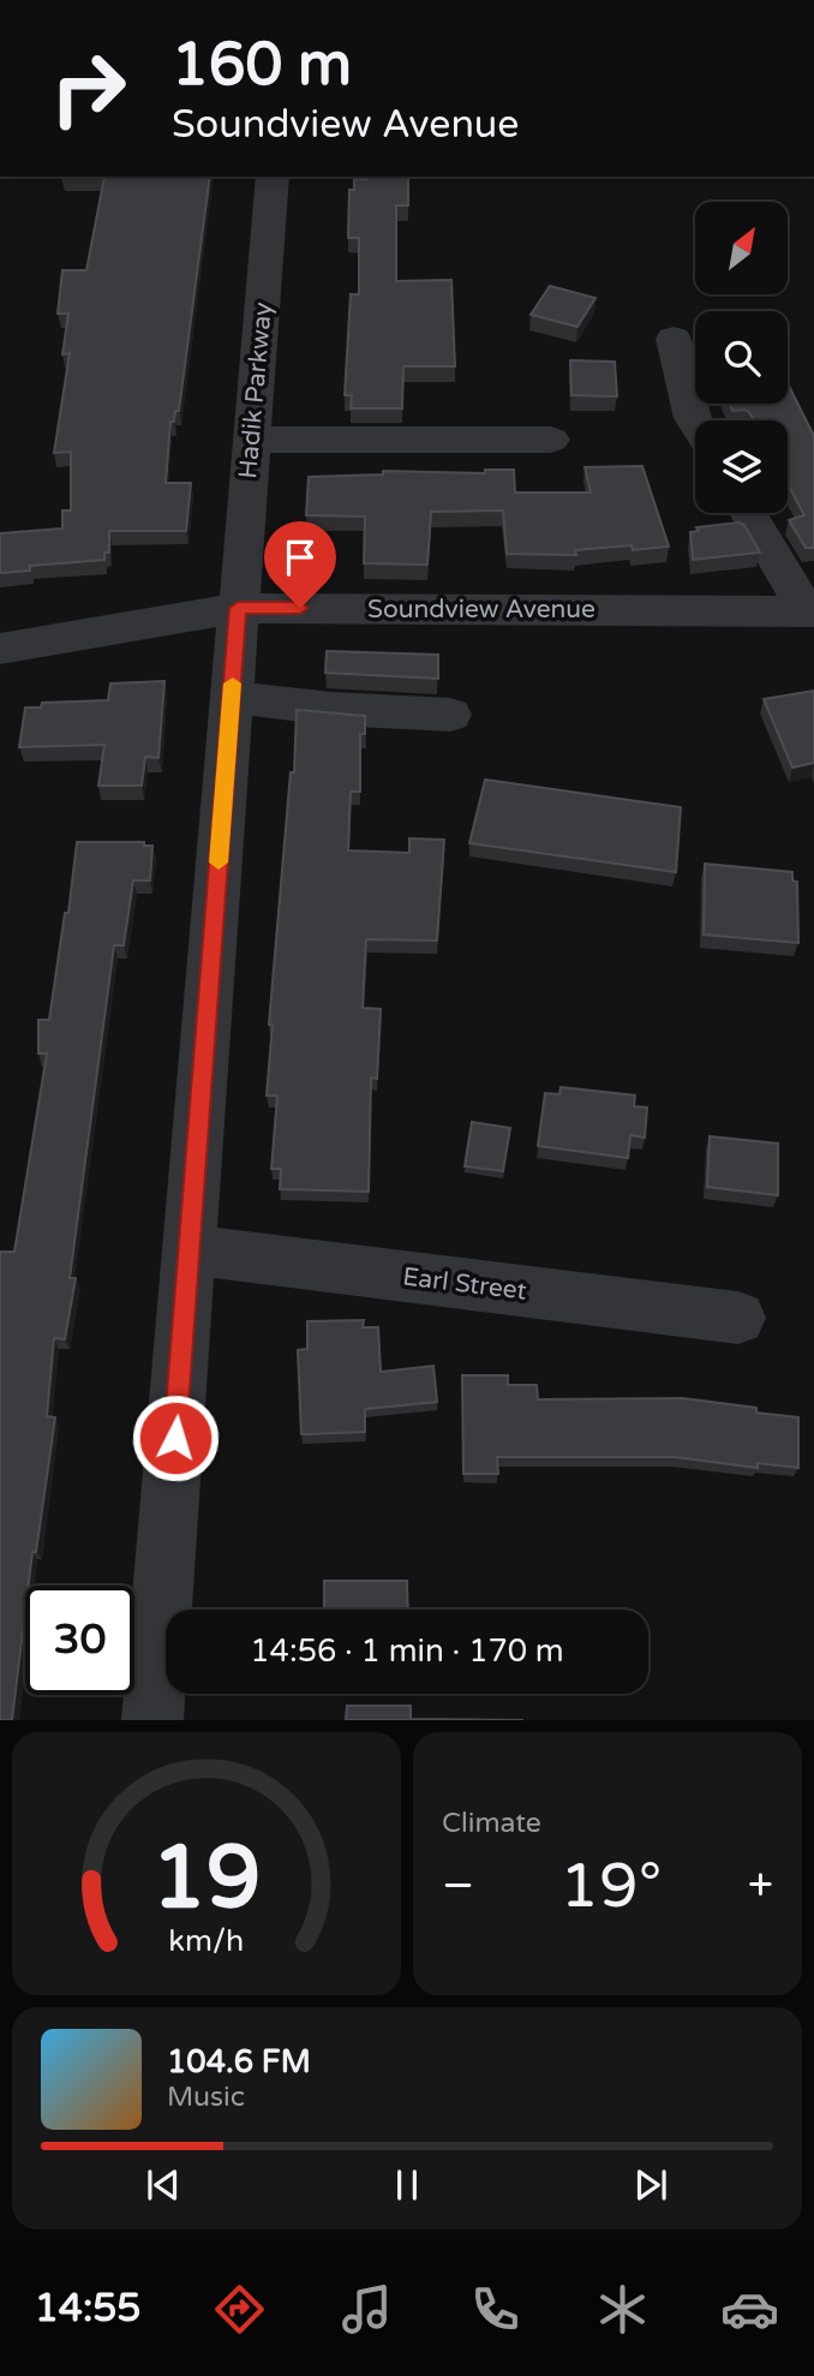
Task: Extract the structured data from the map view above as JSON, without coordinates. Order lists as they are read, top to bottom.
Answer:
{
  "streets": {
    "street": ["Hadik Parkway", "Soundview Avenue", "Earl Street"]
  },
  "crossings": [
    ["Hadik Parkway", "Soundview Avenue"],
    ["Hadik Parkway", "Earl Street"]
  ],
  "north": "top right",
  "page": {
    "turn": ["160 m", "Soundview Avenue"],
    "limit": "30",
    "trip": "14:56 · 1 min · 170 m",
    "tile": "Climate",
    "heat": ["−", "19°", "+"],
    "song": ["104.6 FM", "Music"],
    "tabs": "14:55",
    "gauge": ["19", "km/h"]
  }
}
